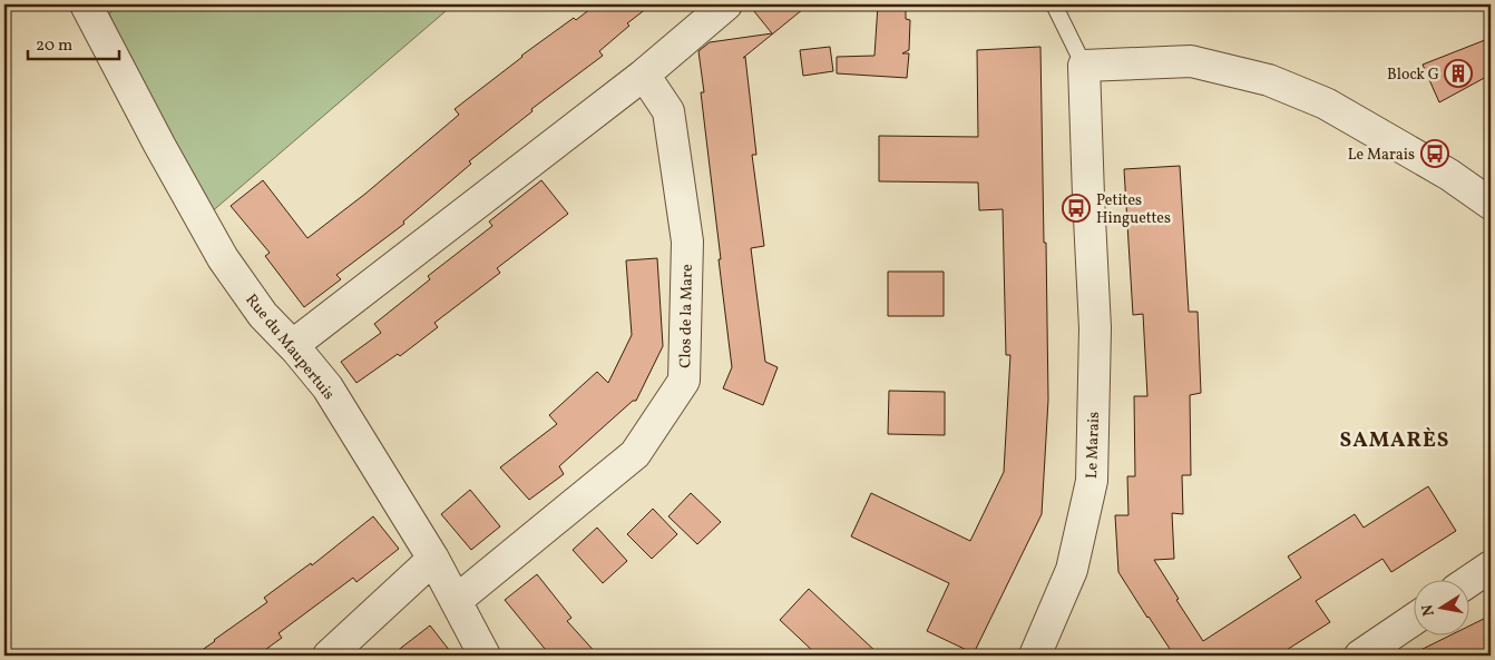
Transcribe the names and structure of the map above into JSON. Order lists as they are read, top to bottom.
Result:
{
  "streets": {
    "street": ["Clos de la Mare", "Rue du Maupertuis", "Le Marais"]
  },
  "crossings": [
    ["Clos de la Mare", "Rue du Maupertuis"]
  ],
  "districts": ["SAMARÈS"],
  "places": {
    "building": ["Block G"],
    "bus stop": ["Le Marais", "Petites Hinguettes"]
  },
  "scale_bar": "20 m",
  "north": "left"
}
